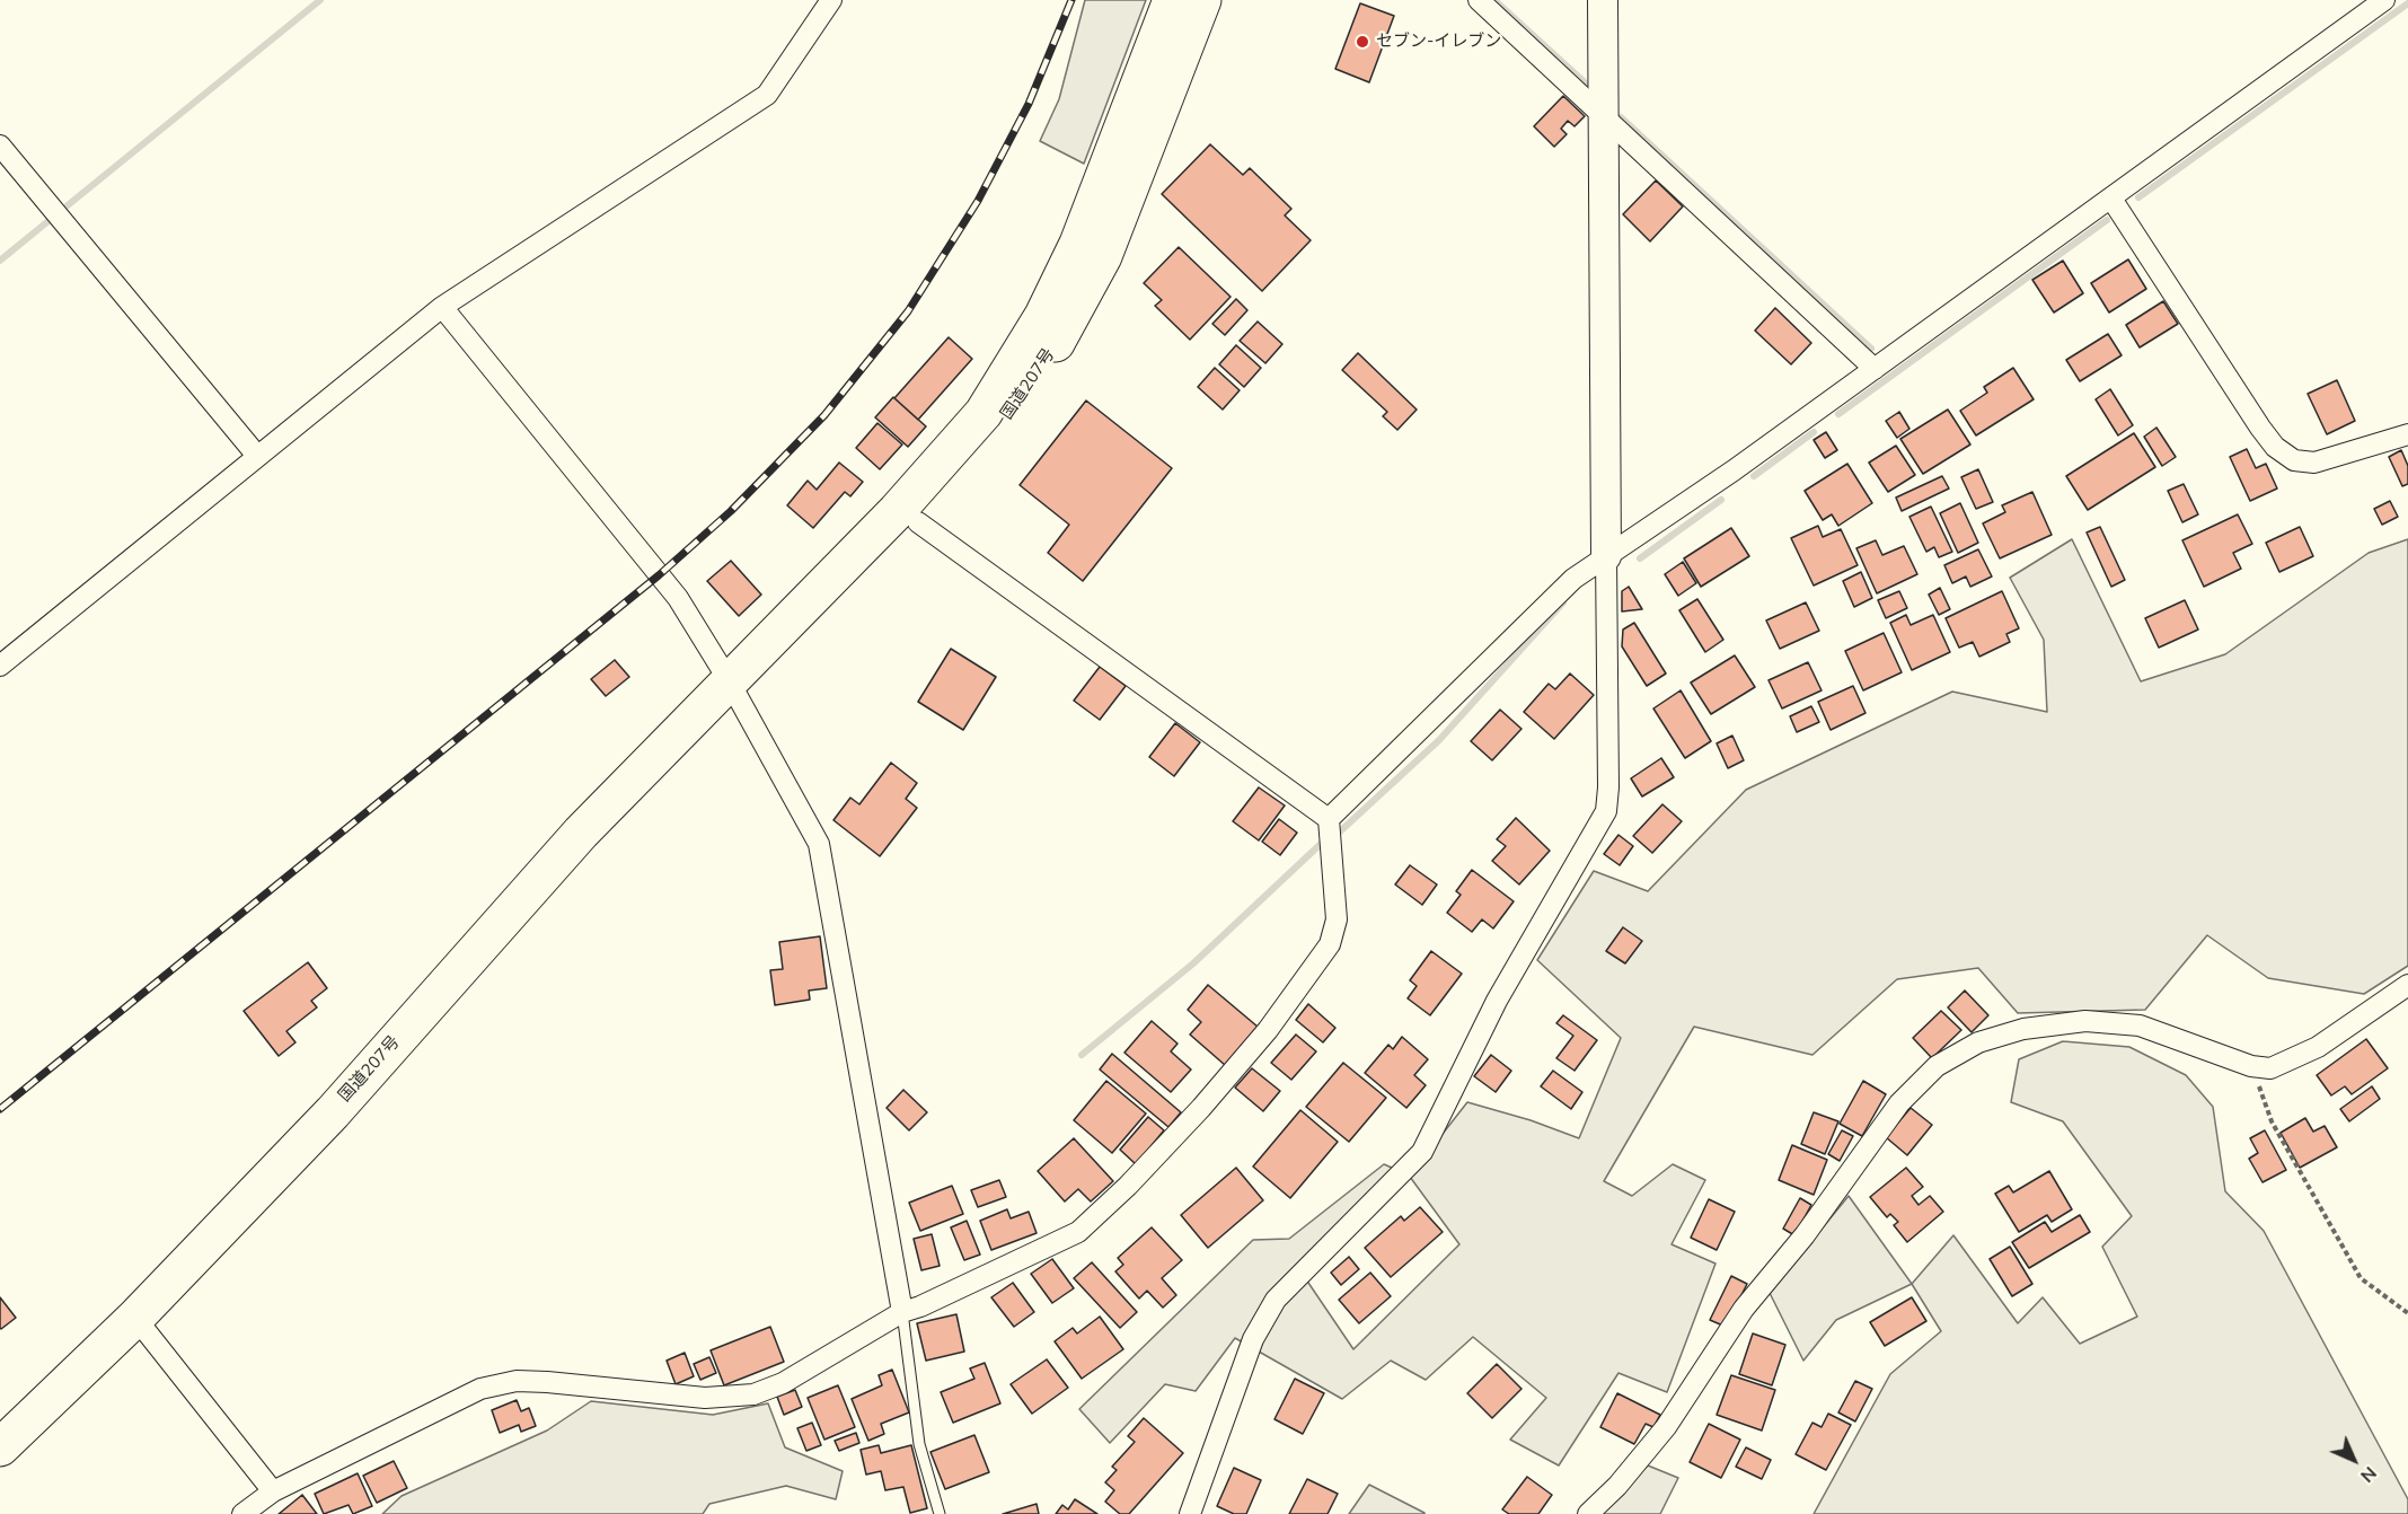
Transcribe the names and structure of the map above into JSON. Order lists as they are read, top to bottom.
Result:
{
  "streets": {
    "highway": ["国道207号"]
  },
  "places": ["セブン-イレブン"],
  "north": "bottom right"
}
